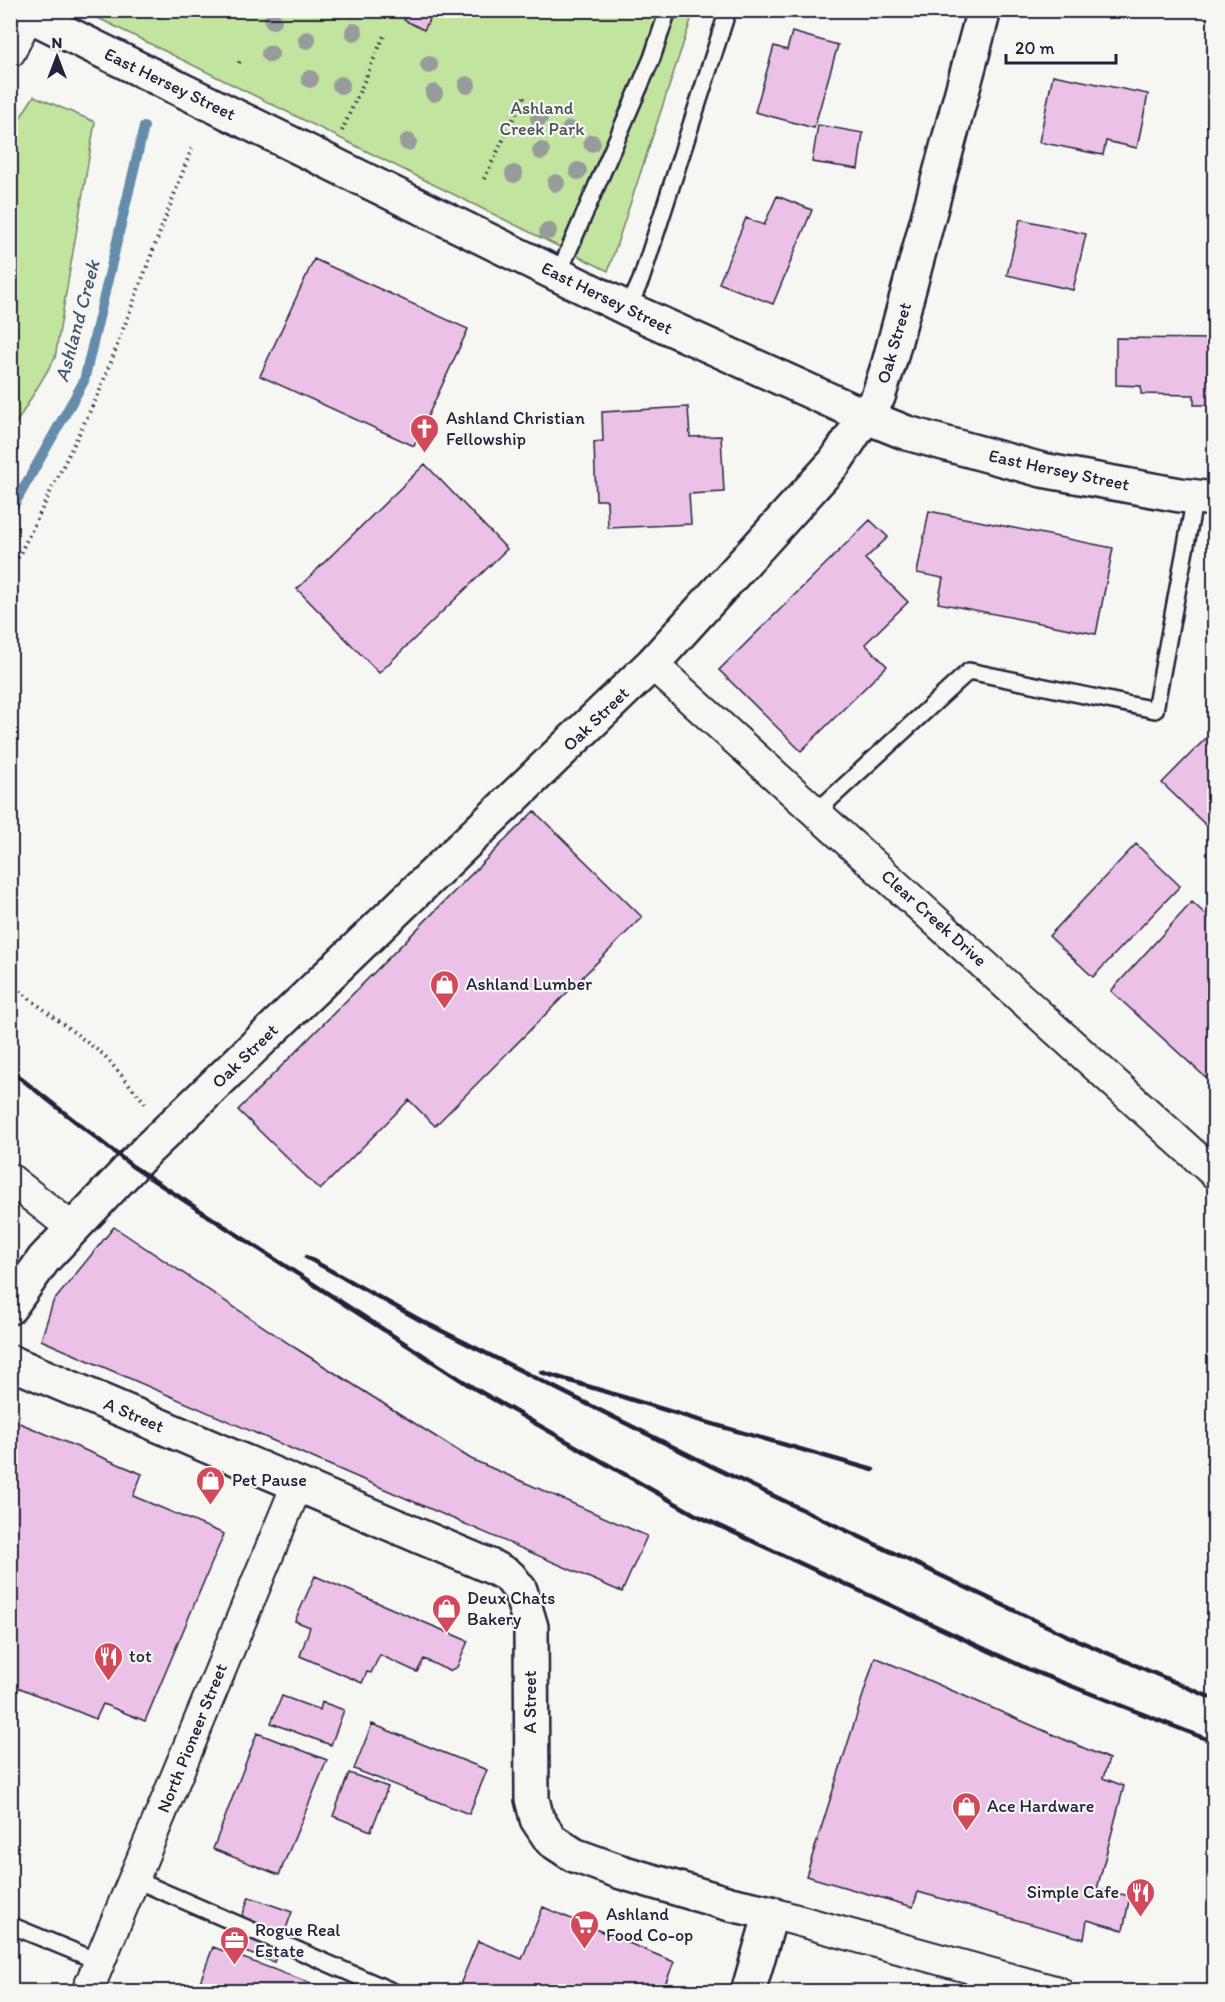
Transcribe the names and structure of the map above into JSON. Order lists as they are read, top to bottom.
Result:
{
  "streets": {
    "street": [
      "East Hersey Street",
      "Oak Street",
      "Clear Creek Drive",
      "A Street",
      "North Pioneer Street"
    ]
  },
  "crossings": [
    ["East Hersey Street", "Oak Street"],
    ["Oak Street", "Clear Creek Drive"],
    ["A Street", "North Pioneer Street"]
  ],
  "water": ["Ashland Creek"],
  "parks": ["Ashland Creek Park"],
  "places": {
    "church": ["Ashland Christian Fellowship"],
    "shop": [
      "Ashland Lumber",
      "Pet Pause",
      "Deux Chats Bakery",
      "Ace Hardware"
    ],
    "restaurant": ["tot", "Simple Cafe"],
    "supermarket": ["Ashland Food Co-op"],
    "office": ["Rogue Real Estate"]
  },
  "scale_bar": "20 m",
  "north": "top"
}
